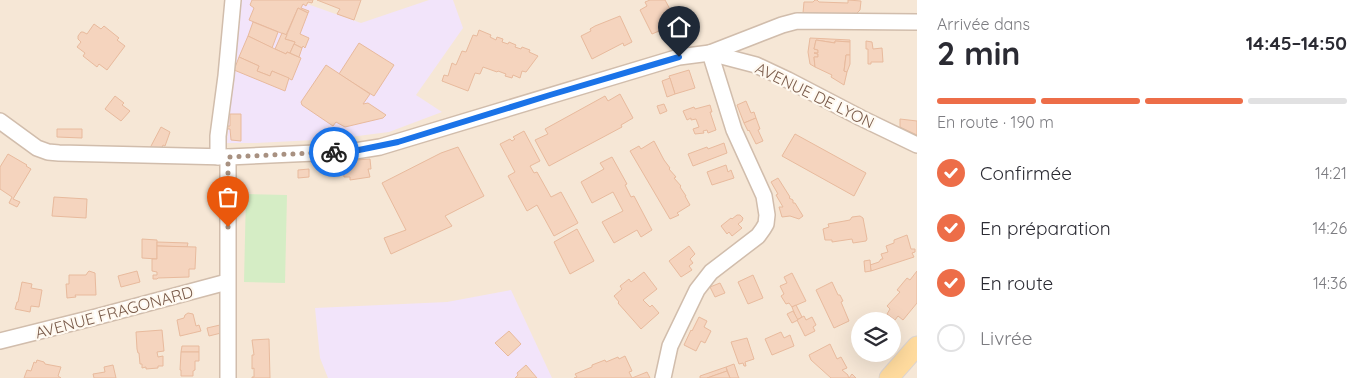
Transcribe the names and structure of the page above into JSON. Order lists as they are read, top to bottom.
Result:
{
  "streets": {
    "street": ["AVENUE DE LYON", "AVENUE FRAGONARD"]
  },
  "page": {
    "heading": ["2 min", "Arrivée dans", "14:45–14:50"],
    "bar": "En route · 190 m",
    "list": [
      ["Confirmée", "14:21"],
      ["En préparation", "14:26"],
      ["En route", "14:36"],
      "Livrée"
    ]
  }
}
